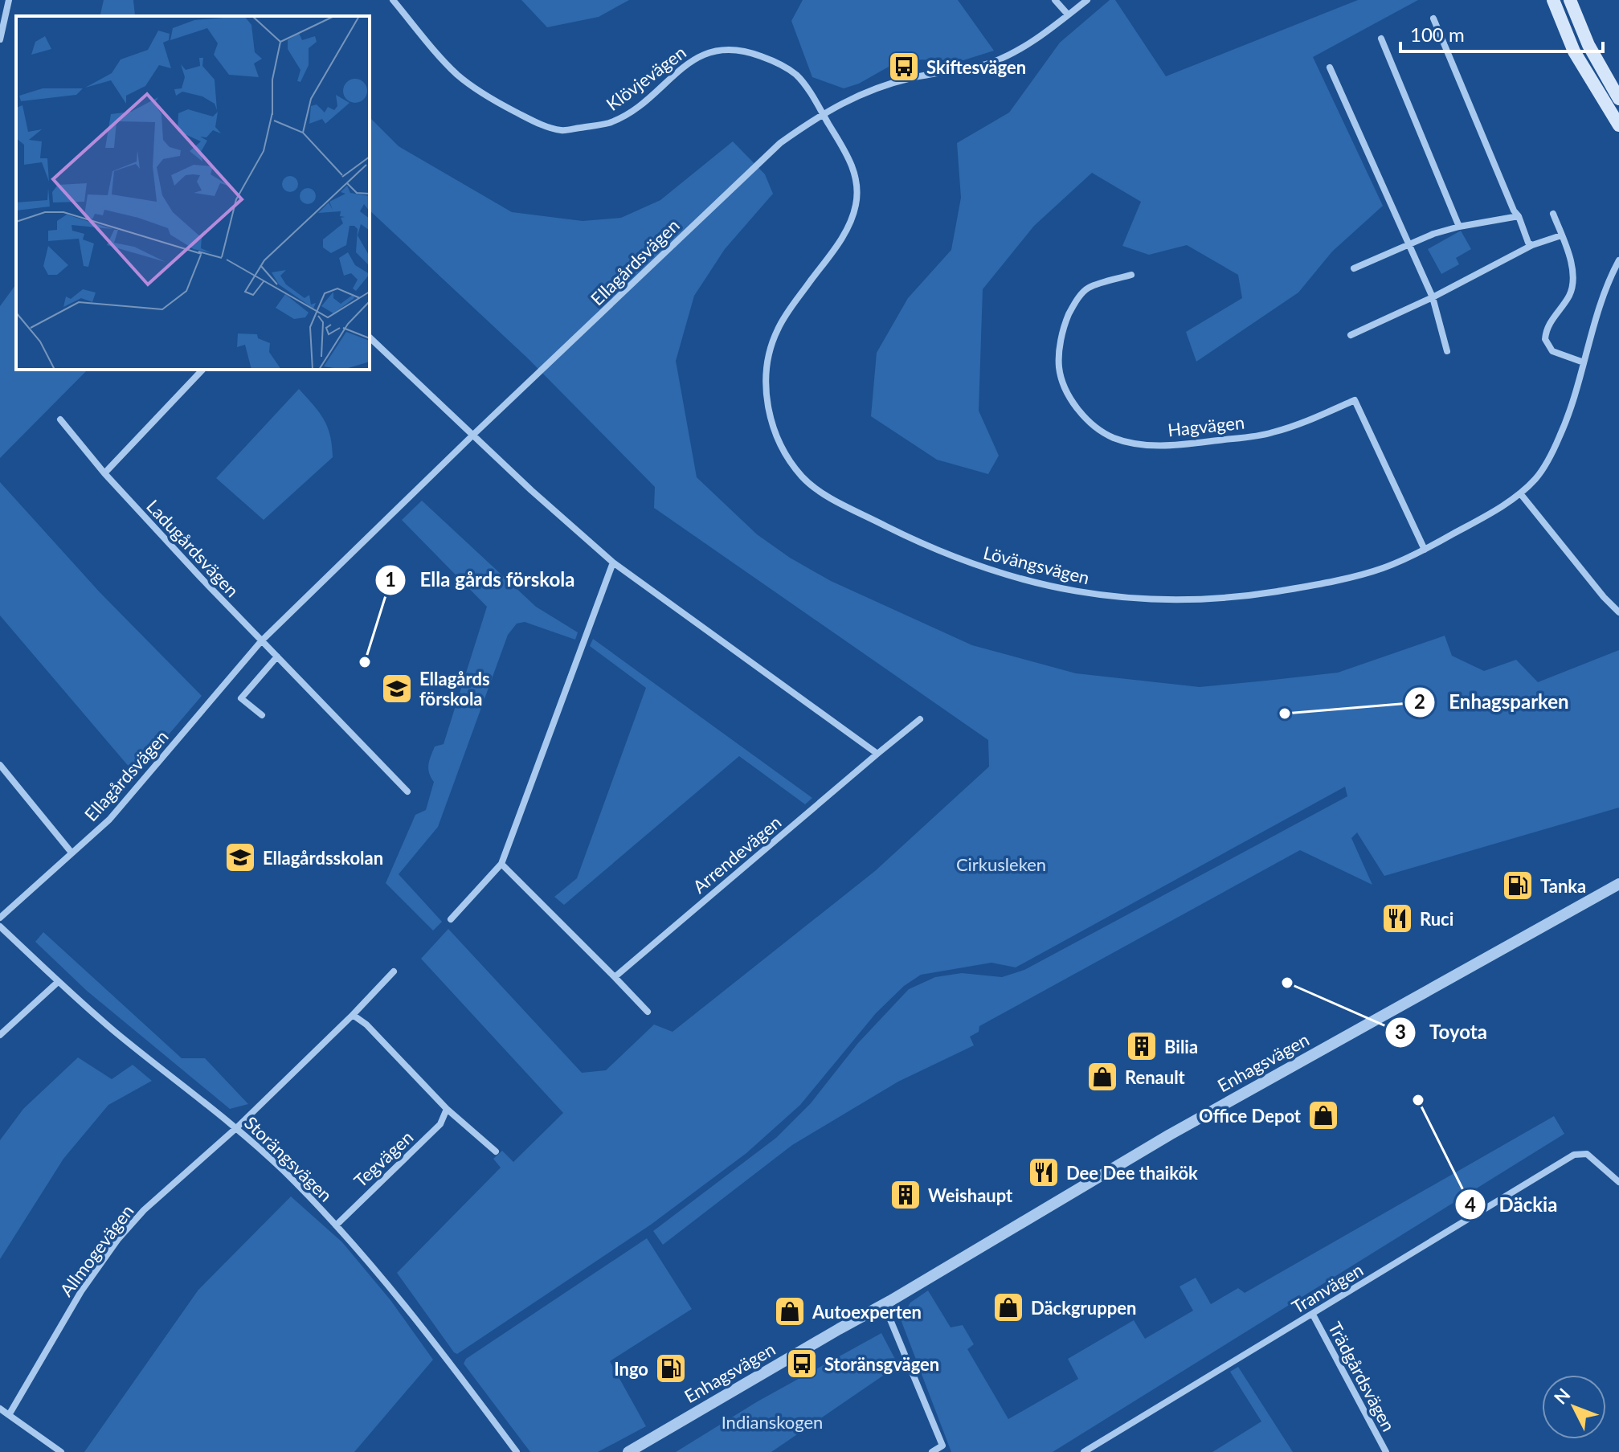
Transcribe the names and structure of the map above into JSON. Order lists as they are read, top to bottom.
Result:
{
  "streets": {
    "street": [
      "Klövjevägen",
      "Ellagårdsvägen",
      "Hagvägen",
      "Ladugårdsvägen",
      "Lövängsvägen",
      "Arrendevägen",
      "Enhagsvägen",
      "Storängsvägen",
      "Tegvägen",
      "Allmogevägen",
      "Tranvägen",
      "Trädgårdsvägen"
    ]
  },
  "crossings": [
    ["Klövjevägen", "Ellagårdsvägen"],
    ["Klövjevägen", "Lövängsvägen"],
    ["Ellagårdsvägen", "Ladugårdsvägen"],
    ["Ellagårdsvägen", "Lövängsvägen"],
    ["Hagvägen", "Lövängsvägen"],
    ["Storängsvägen", "Tegvägen"],
    ["Storängsvägen", "Allmogevägen"],
    ["Tranvägen", "Trädgårdsvägen"]
  ],
  "parks": ["Cirkusleken", "Indianskogen"],
  "places": {
    "bus stop": ["Skiftesvägen", "Storänsgvägen"],
    "other": [
      "Ella gårds förskola",
      "Enhagsparken",
      "Toyota",
      "Däckia"
    ],
    "school or university": ["Ellagårds förskola", "Ellagårdsskolan"],
    "fuel station": ["Tanka", "Ingo"],
    "restaurant": ["Ruci", "Dee Dee thaikök"],
    "building": ["Bilia", "Weishaupt"],
    "shop": [
      "Renault",
      "Office Depot",
      "Däckgruppen",
      "Autoexperten"
    ]
  },
  "scale_bar": "100 m",
  "north": "top left"
}
